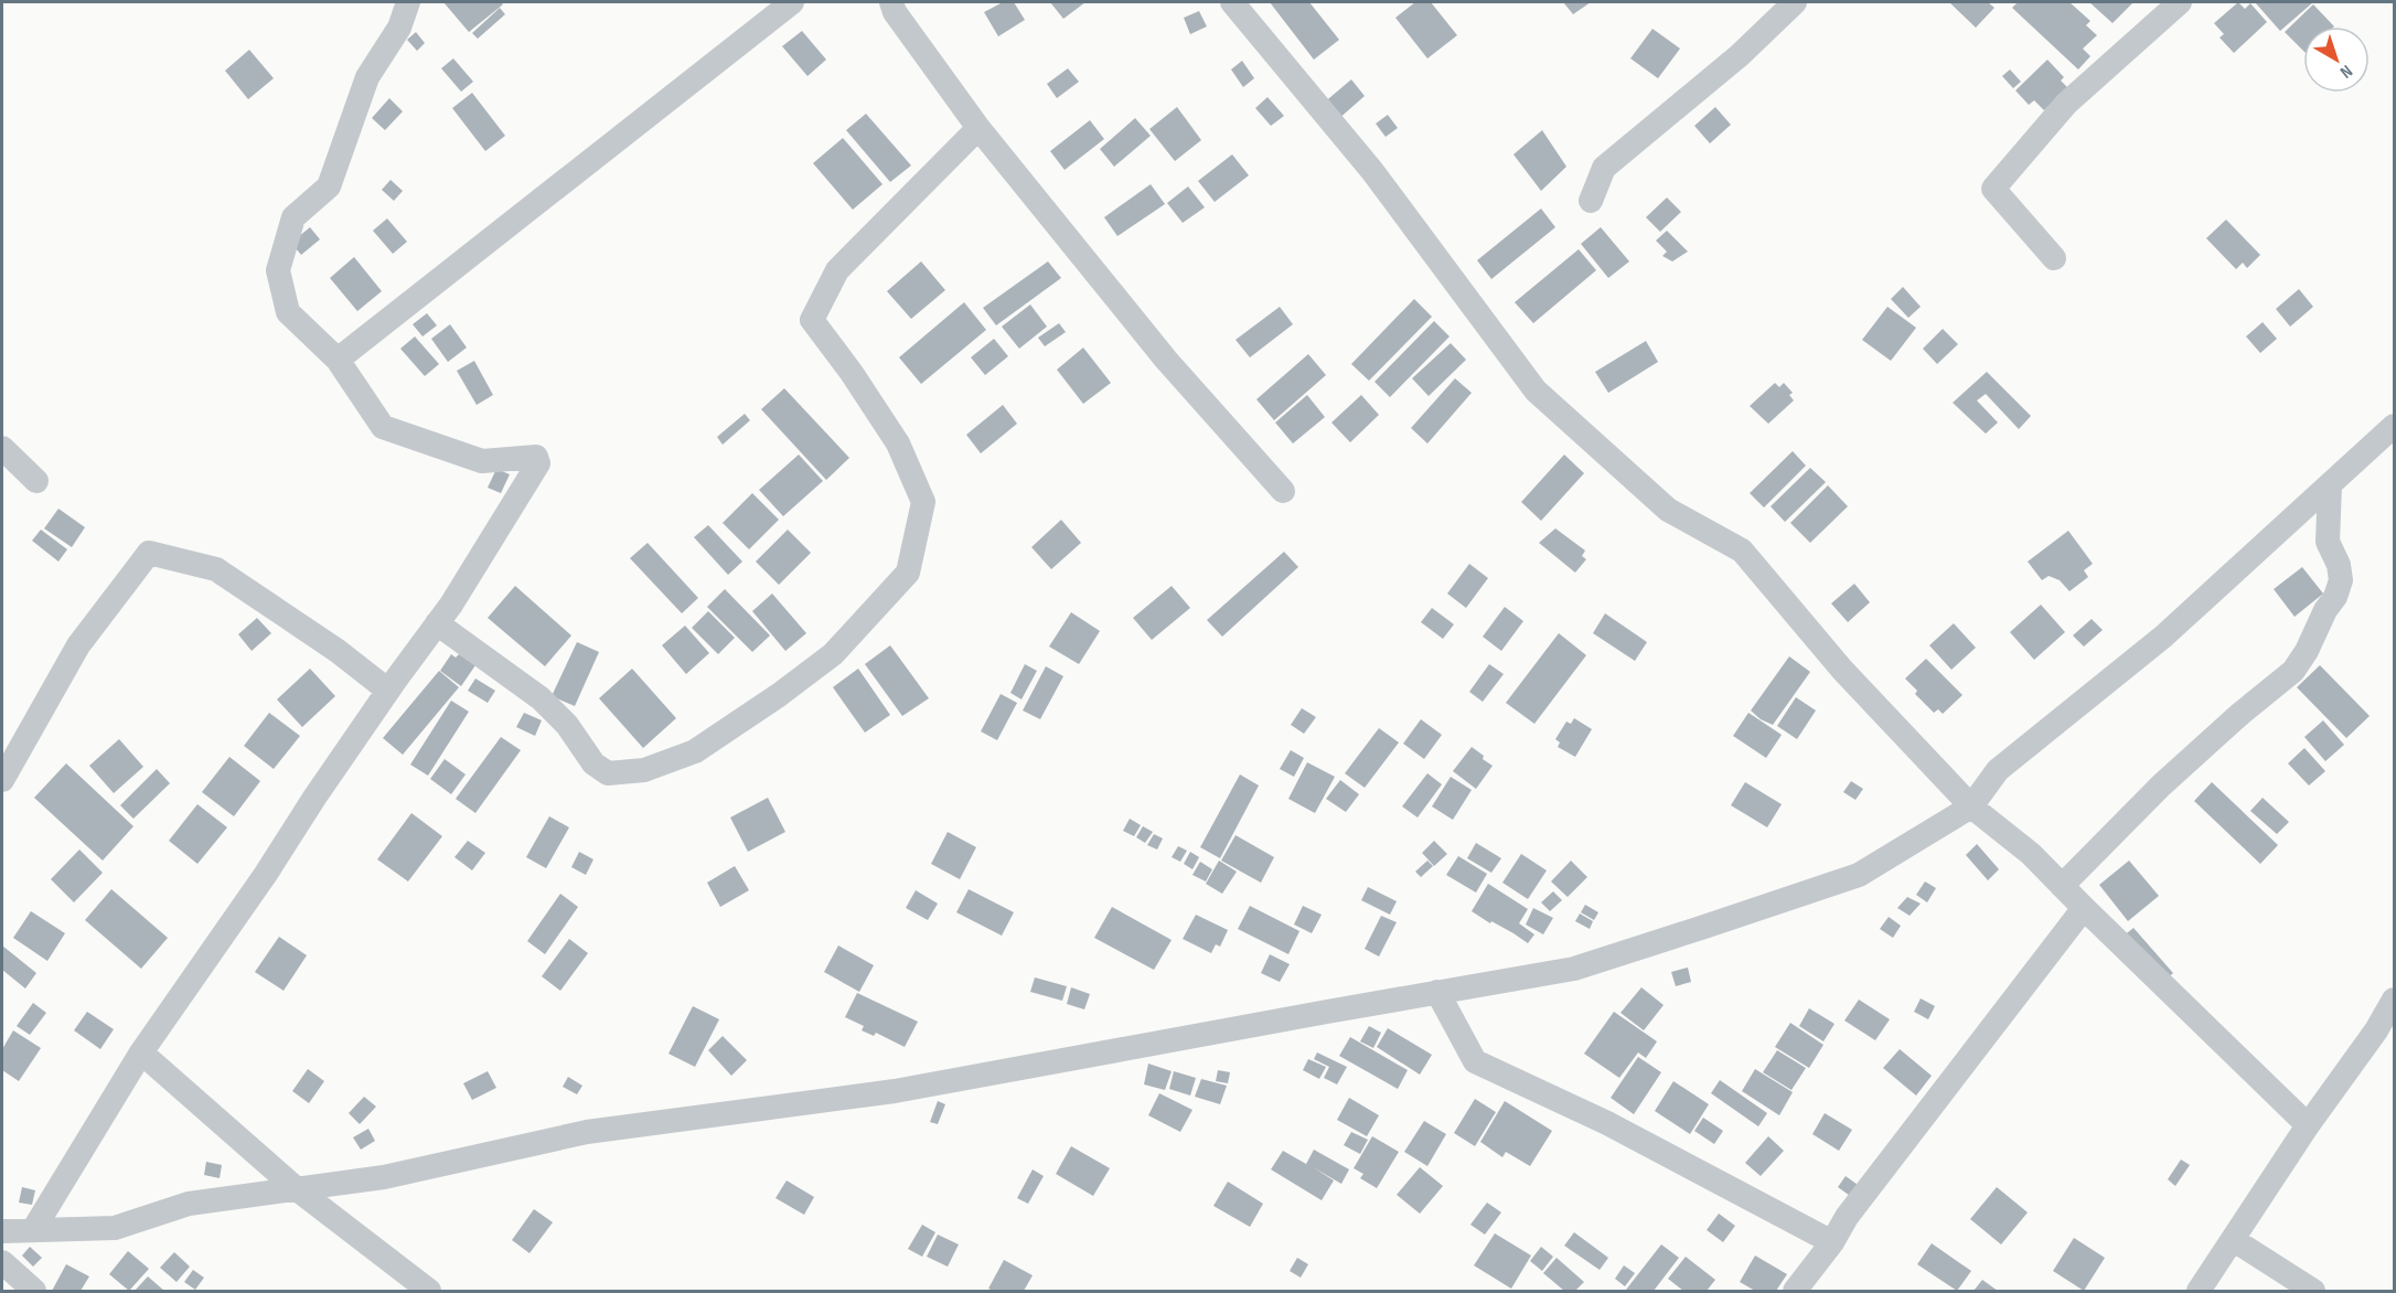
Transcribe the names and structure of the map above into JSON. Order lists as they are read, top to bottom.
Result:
{
  "north": "bottom right"
}
